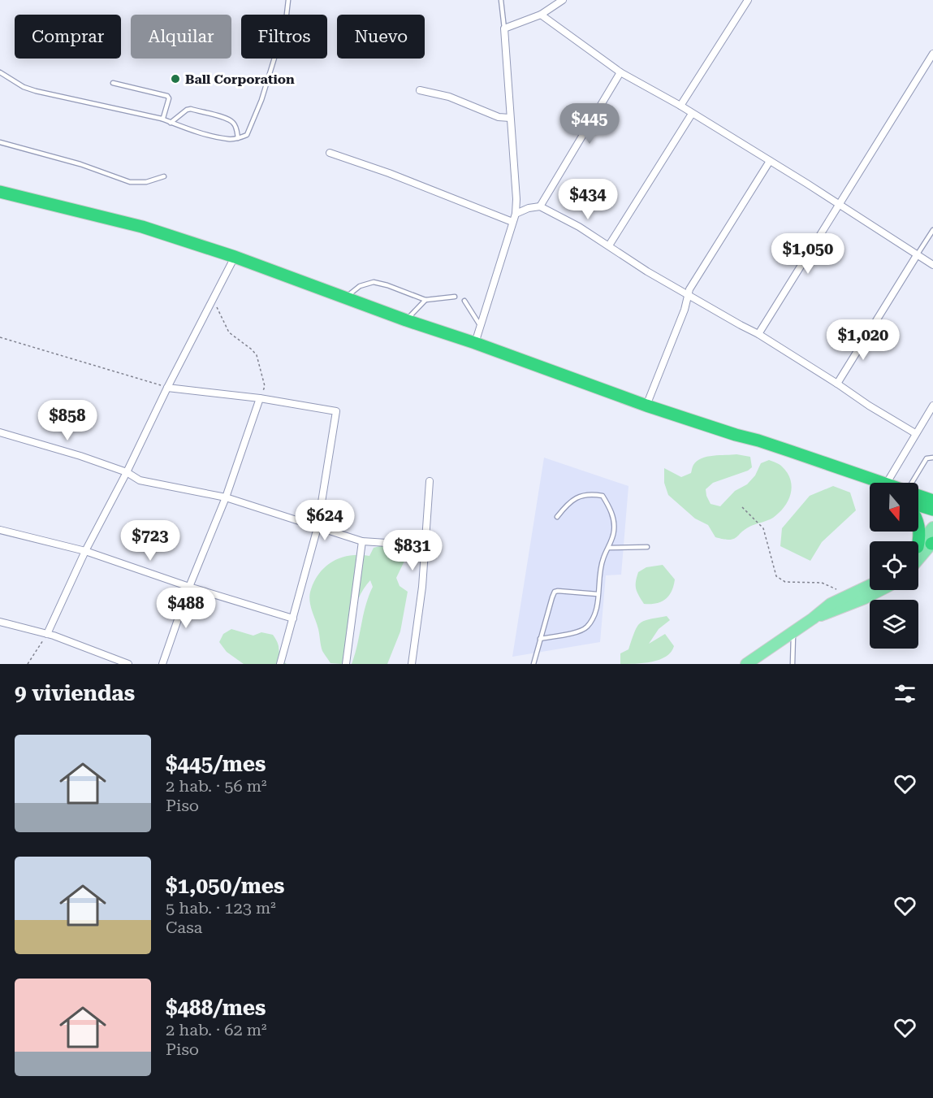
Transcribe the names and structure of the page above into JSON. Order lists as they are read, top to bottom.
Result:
{
  "places": ["Ball Corporation"],
  "north": "bottom",
  "page": {
    "chip": [
      "Comprar",
      "Alquilar",
      "Filtros",
      "Nuevo"
    ],
    "price": [
      "$445",
      "$434",
      "$1,050",
      "$1,020",
      "$858",
      "$624",
      "$723",
      "$831",
      "$488"
    ],
    "heading": "9 viviendas",
    "list": [
      {
        "name": "$445/mes",
        "note": "2 hab. · 56 m² · Piso"
      },
      {
        "name": "$1,050/mes",
        "note": "5 hab. · 123 m² · Casa"
      },
      {
        "name": "$488/mes",
        "note": "2 hab. · 62 m² · Piso"
      }
    ]
  }
}
